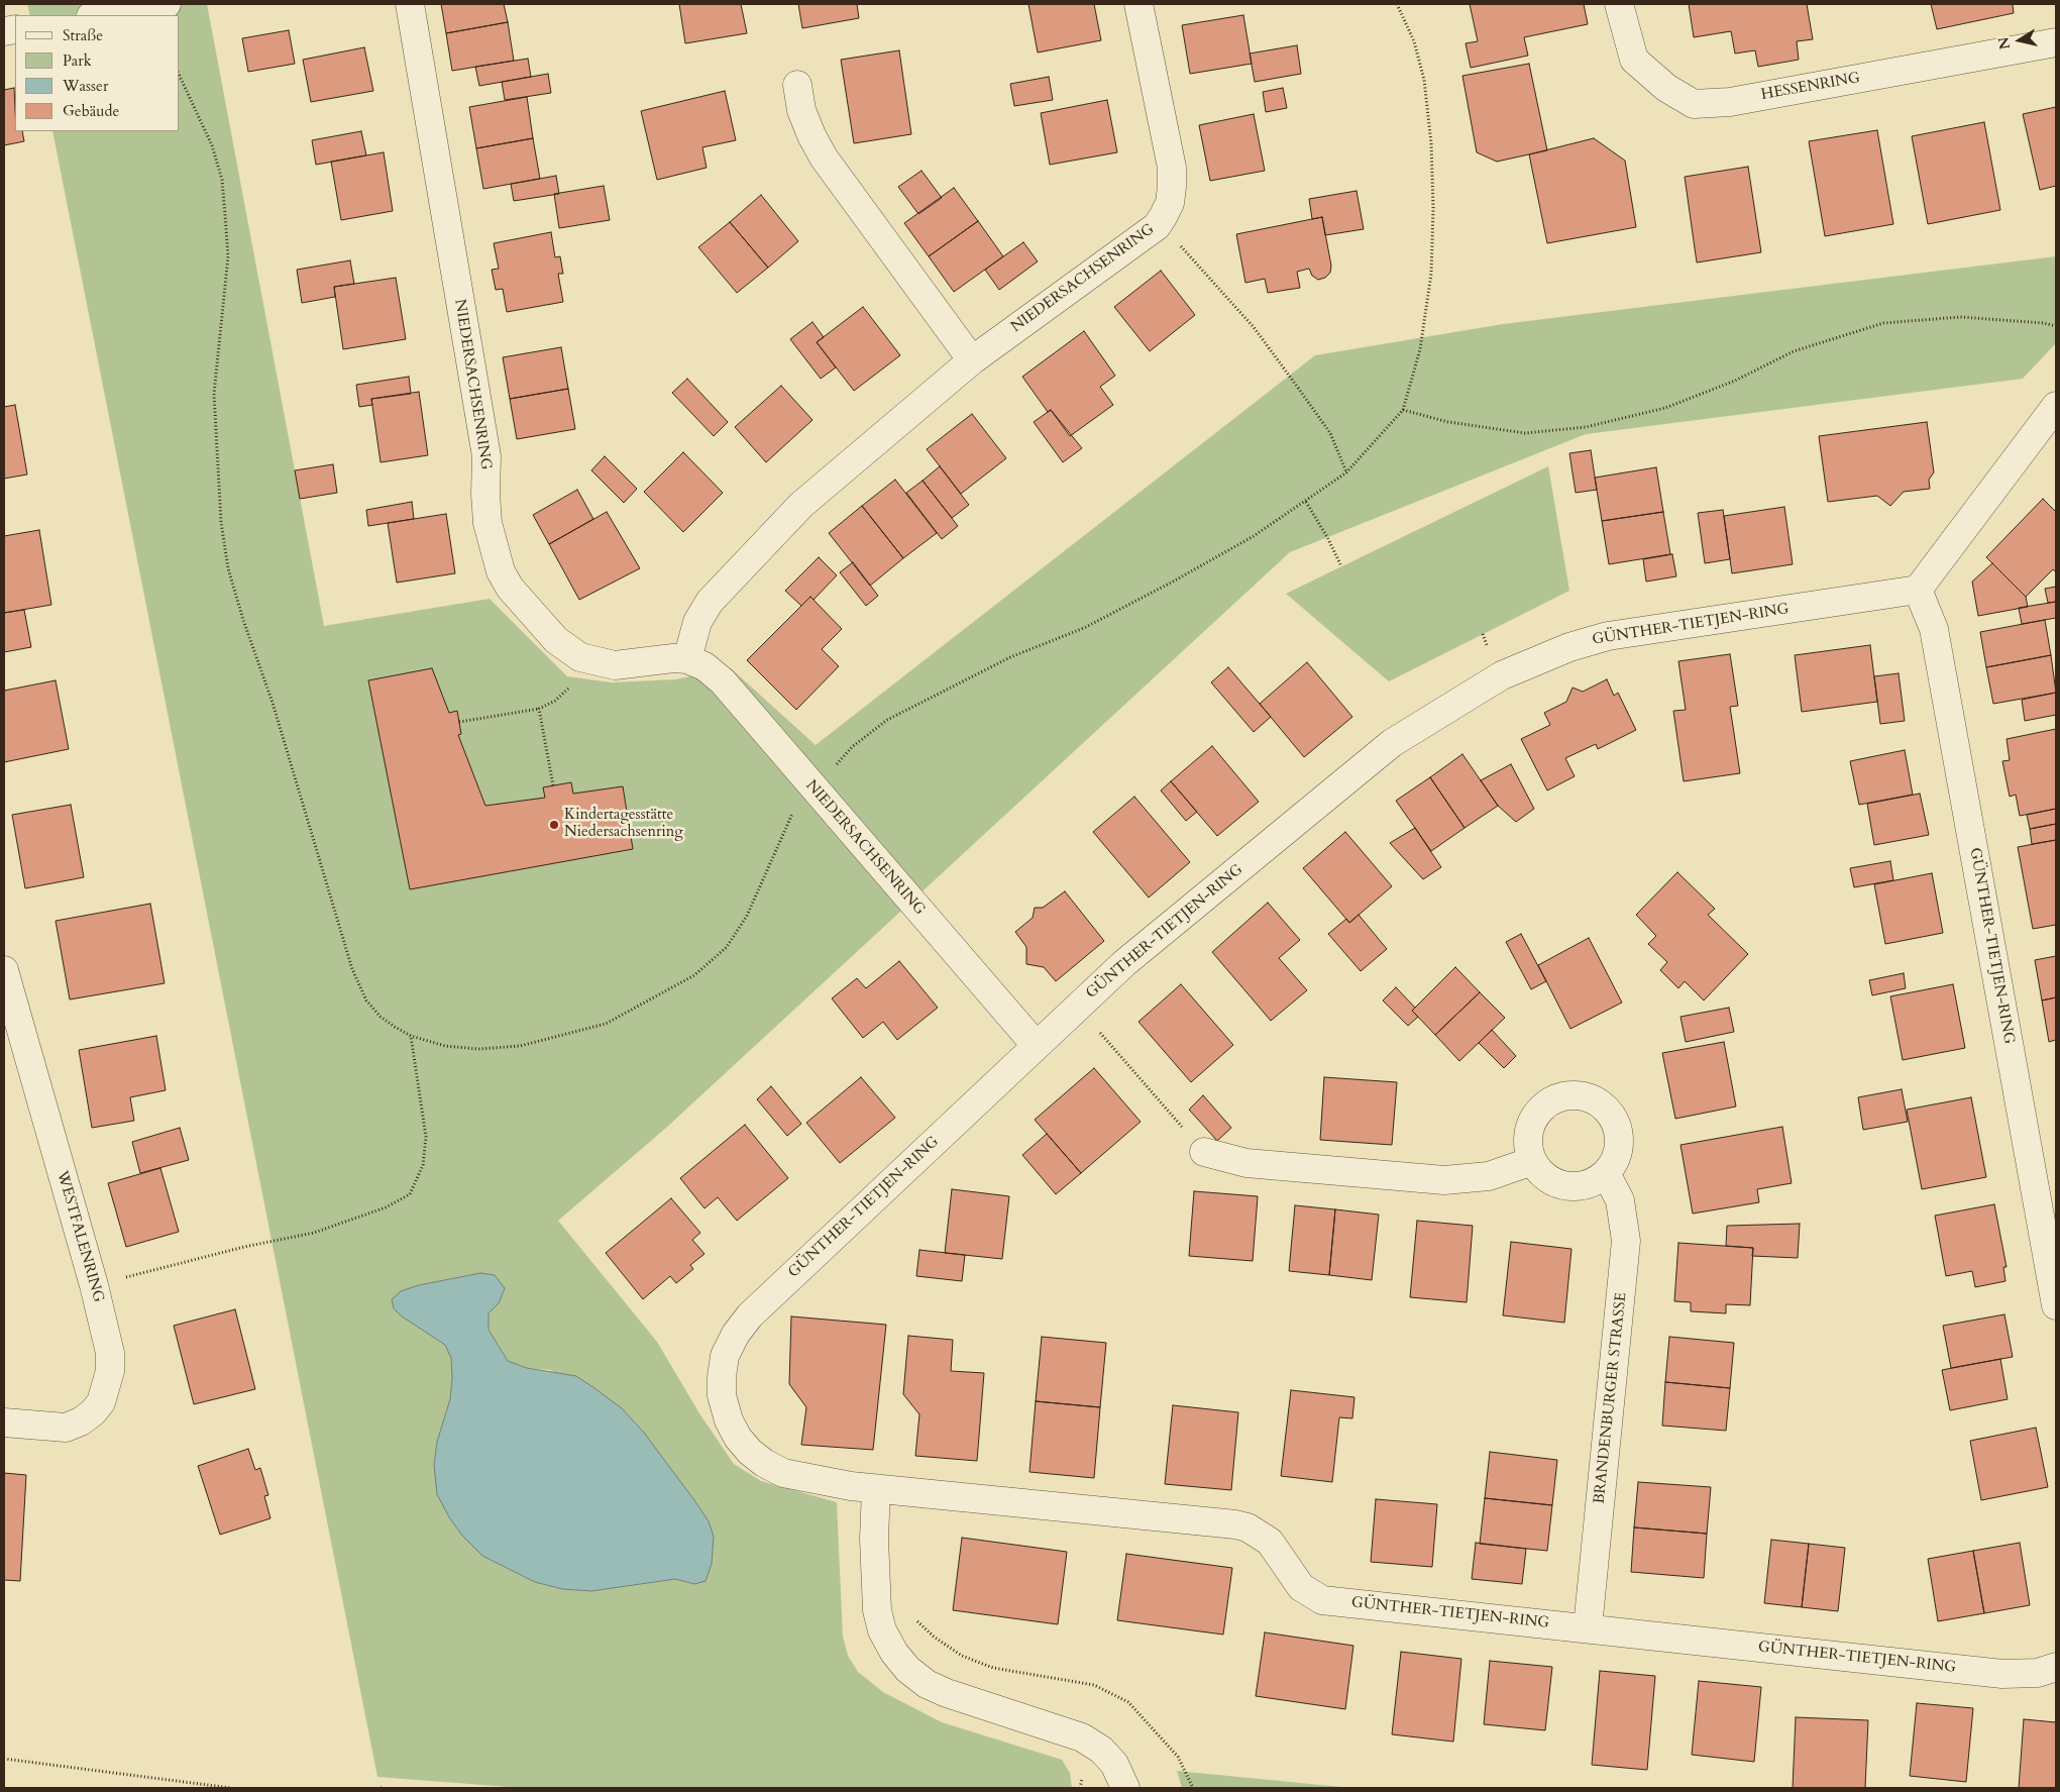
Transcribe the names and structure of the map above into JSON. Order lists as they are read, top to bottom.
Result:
{
  "streets": {
    "street": [
      "HESSENRING",
      "NIEDERSACHSENRING",
      "GÜNTHER-TIETJEN-RING",
      "WESTFALENRING",
      "BRANDENBURGER STRASSE"
    ]
  },
  "crossings": [
    ["NIEDERSACHSENRING", "GÜNTHER-TIETJEN-RING"],
    ["GÜNTHER-TIETJEN-RING", "BRANDENBURGER STRASSE"]
  ],
  "places": ["Kindertagesstätte Niedersachsenring"],
  "legend": [
    "Straße",
    "Park",
    "Wasser",
    "Gebäude"
  ],
  "north": "left"
}
